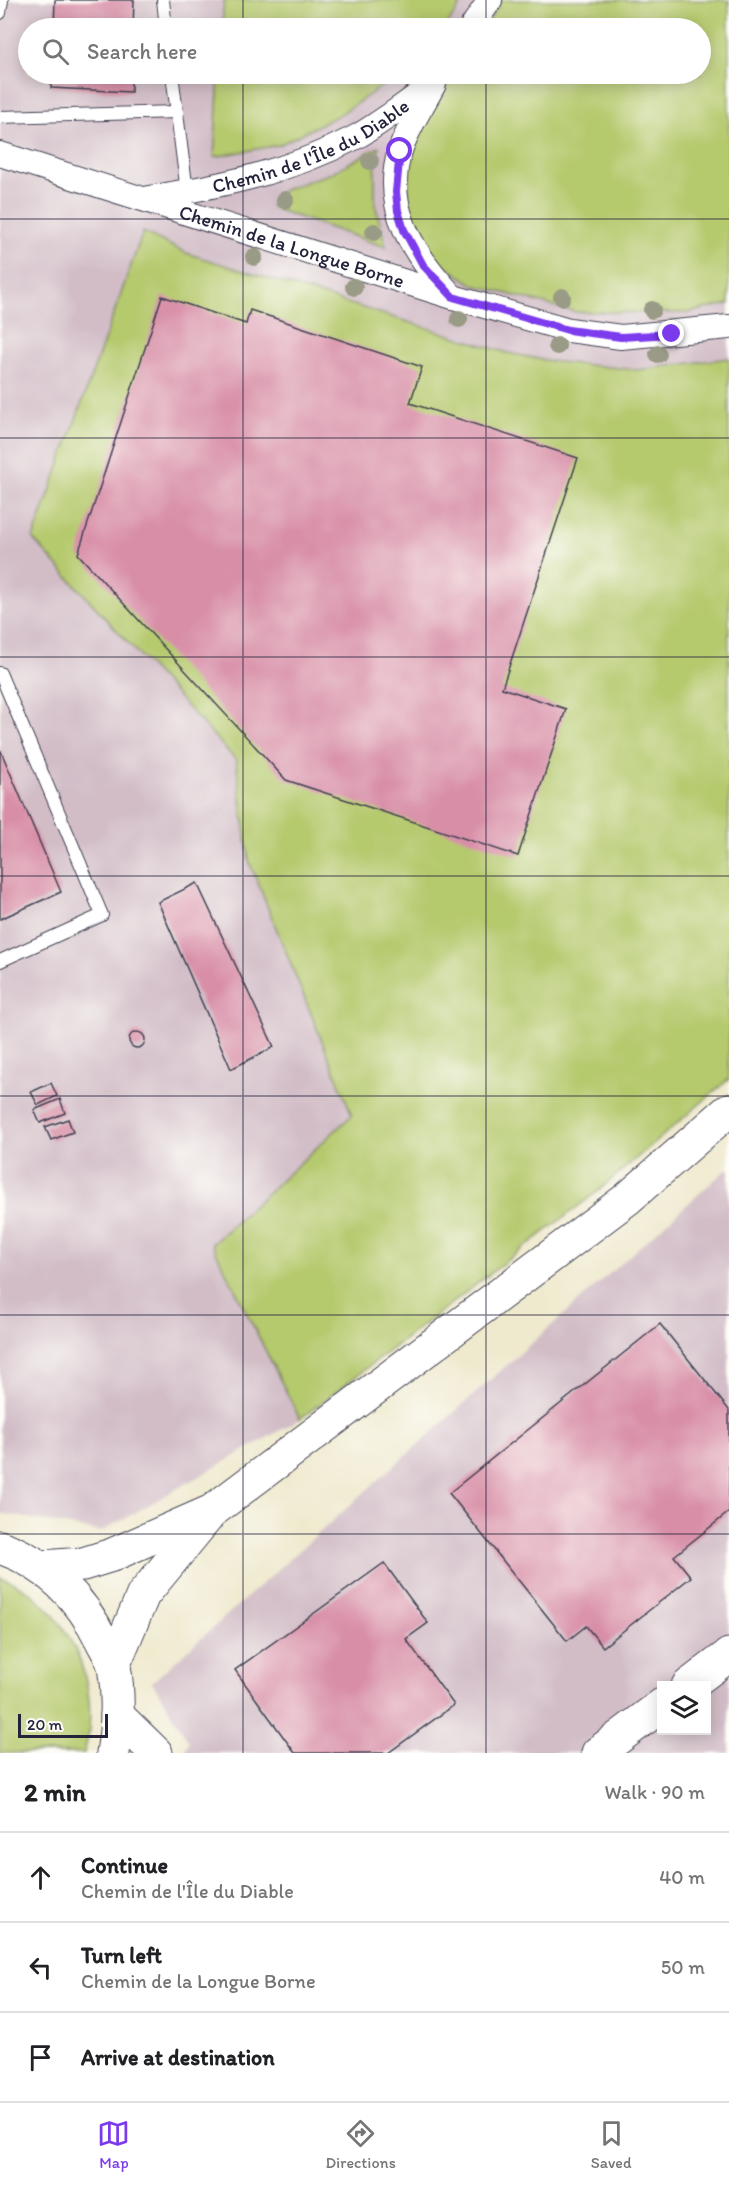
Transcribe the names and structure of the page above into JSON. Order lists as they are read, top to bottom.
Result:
{
  "streets": {
    "street": ["Chemin de l'Île du Diable", "Chemin de la Longue Borne"]
  },
  "crossings": [
    ["Chemin de l'Île du Diable", "Chemin de la Longue Borne"]
  ],
  "scale_bar": "20 m",
  "page": {
    "search": "Search here",
    "scale": "20 m",
    "heading": ["2 min", "Walk · 90 m"],
    "list": [
      ["Continue", "Chemin de l'Île du Diable", "40 m"],
      ["Turn left", "Chemin de la Longue Borne", "50 m"],
      "Arrive at destination"
    ],
    "nav": ["Map", "Directions", "Saved"]
  }
}
